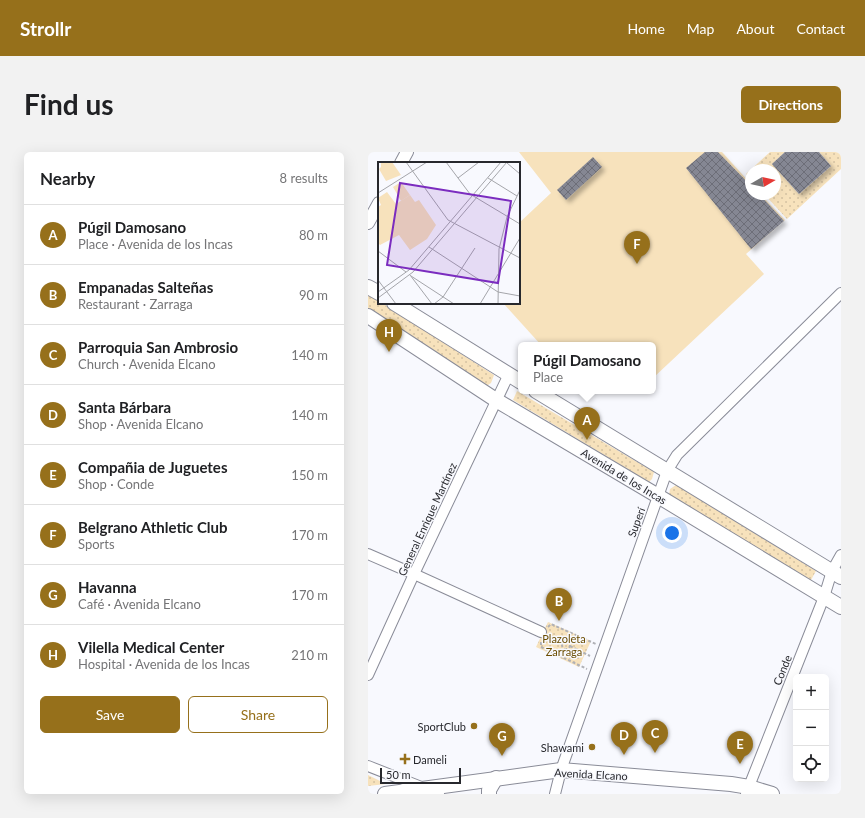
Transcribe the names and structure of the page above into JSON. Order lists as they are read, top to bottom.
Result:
{
  "streets": {
    "main road": ["Avenida de los Incas", "Avenida Elcano"],
    "street": ["General Enrique Martínez", "Superí", "Conde"]
  },
  "crossings": [
    ["Avenida de los Incas", "General Enrique Martínez"],
    ["Avenida de los Incas", "Superí"],
    ["Avenida de los Incas", "Conde"],
    ["Superí", "Avenida Elcano"],
    ["Conde", "Avenida Elcano"]
  ],
  "parks": ["Plazoleta Zarraga"],
  "places": {
    "other": ["SportClub", "Shawami"],
    "health": ["Dameli"]
  },
  "scale_bar": "50 m",
  "north": "right",
  "page": {
    "header": "Strollr",
    "nav": [
      "Home",
      "Map",
      "About",
      "Contact"
    ],
    "buttons": [
      "Directions",
      ["Save", "Share"]
    ],
    "title": "Find us",
    "heading": ["Nearby", "8 results"],
    "list": [
      {
        "mark": "A",
        "name": "Púgil Damosano",
        "note": "Place · Avenida de los Incas",
        "value": "80 m"
      },
      {
        "mark": "B",
        "name": "Empanadas Salteñas",
        "note": "Restaurant · Zarraga",
        "value": "90 m"
      },
      {
        "mark": "C",
        "name": "Parroquia San Ambrosio",
        "note": "Church · Avenida Elcano",
        "value": "140 m"
      },
      {
        "mark": "D",
        "name": "Santa Bárbara",
        "note": "Shop · Avenida Elcano",
        "value": "140 m"
      },
      {
        "mark": "E",
        "name": "Compañia de Juguetes",
        "note": "Shop · Conde",
        "value": "150 m"
      },
      {
        "mark": "F",
        "name": "Belgrano Athletic Club",
        "note": "Sports",
        "value": "170 m"
      },
      {
        "mark": "G",
        "name": "Havanna",
        "note": "Café · Avenida Elcano",
        "value": "170 m"
      },
      {
        "mark": "H",
        "name": "Vilella Medical Center",
        "note": "Hospital · Avenida de los Incas",
        "value": "210 m"
      }
    ],
    "pins": [
      "F",
      "H",
      "A",
      "B",
      "C",
      "D",
      "G",
      "E"
    ],
    "popup": ["Púgil Damosano", "Place"],
    "map_buttons": ["+", "−"],
    "scale": "50 m"
  }
}
